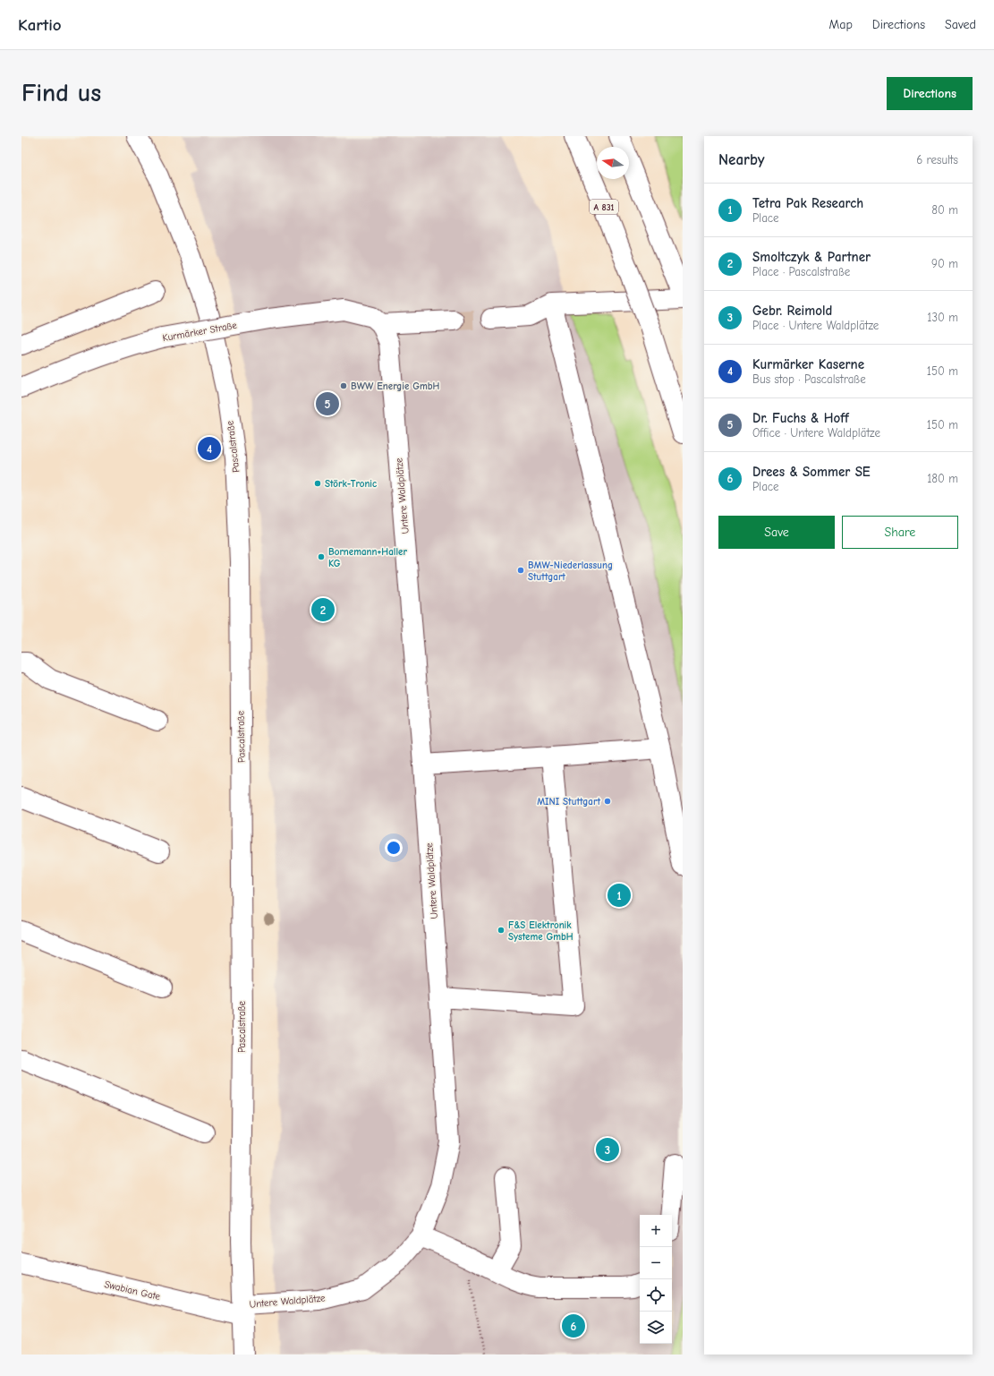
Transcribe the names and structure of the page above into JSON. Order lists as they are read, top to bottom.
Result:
{
  "streets": {
    "main road": [
      "A 831",
      "Kurmärker Straße",
      "Pascalstraße",
      "Untere Waldplätze",
      "Swabian Gate"
    ]
  },
  "crossings": [
    ["Kurmärker Straße", "Untere Waldplätze"],
    ["Pascalstraße", "Untere Waldplätze"],
    ["Pascalstraße", "Swabian Gate"],
    ["Untere Waldplätze", "Swabian Gate"]
  ],
  "places": [
    "BWW Energie GmbH",
    "Störk-Tronic",
    "Bornemann+Haller KG",
    "BMW-Niederlassung Stuttgart",
    "MINI Stuttgart",
    "F&S Elektronik Systeme GmbH"
  ],
  "north": "left",
  "page": {
    "header": "Kartio",
    "nav": ["Map", "Directions", "Saved"],
    "buttons": [
      "Directions",
      ["Save", "Share"]
    ],
    "title": "Find us",
    "heading": ["Nearby", "6 results"],
    "list": [
      {
        "mark": "1",
        "name": "Tetra Pak Research",
        "note": "Place",
        "value": "80 m"
      },
      {
        "mark": "2",
        "name": "Smoltczyk & Partner",
        "note": "Place · Pascalstraße",
        "value": "90 m"
      },
      {
        "mark": "3",
        "name": "Gebr. Reimold",
        "note": "Place · Untere Waldplätze",
        "value": "130 m"
      },
      {
        "mark": "4",
        "name": "Kurmärker Kaserne",
        "note": "Bus stop · Pascalstraße",
        "value": "150 m"
      },
      {
        "mark": "5",
        "name": "Dr. Fuchs & Hoff",
        "note": "Office · Untere Waldplätze",
        "value": "150 m"
      },
      {
        "mark": "6",
        "name": "Drees & Sommer SE",
        "note": "Place",
        "value": "180 m"
      }
    ],
    "pins": [
      "5",
      "4",
      "2",
      "1",
      "3",
      "6"
    ],
    "map_buttons": ["+", "−"]
  }
}
